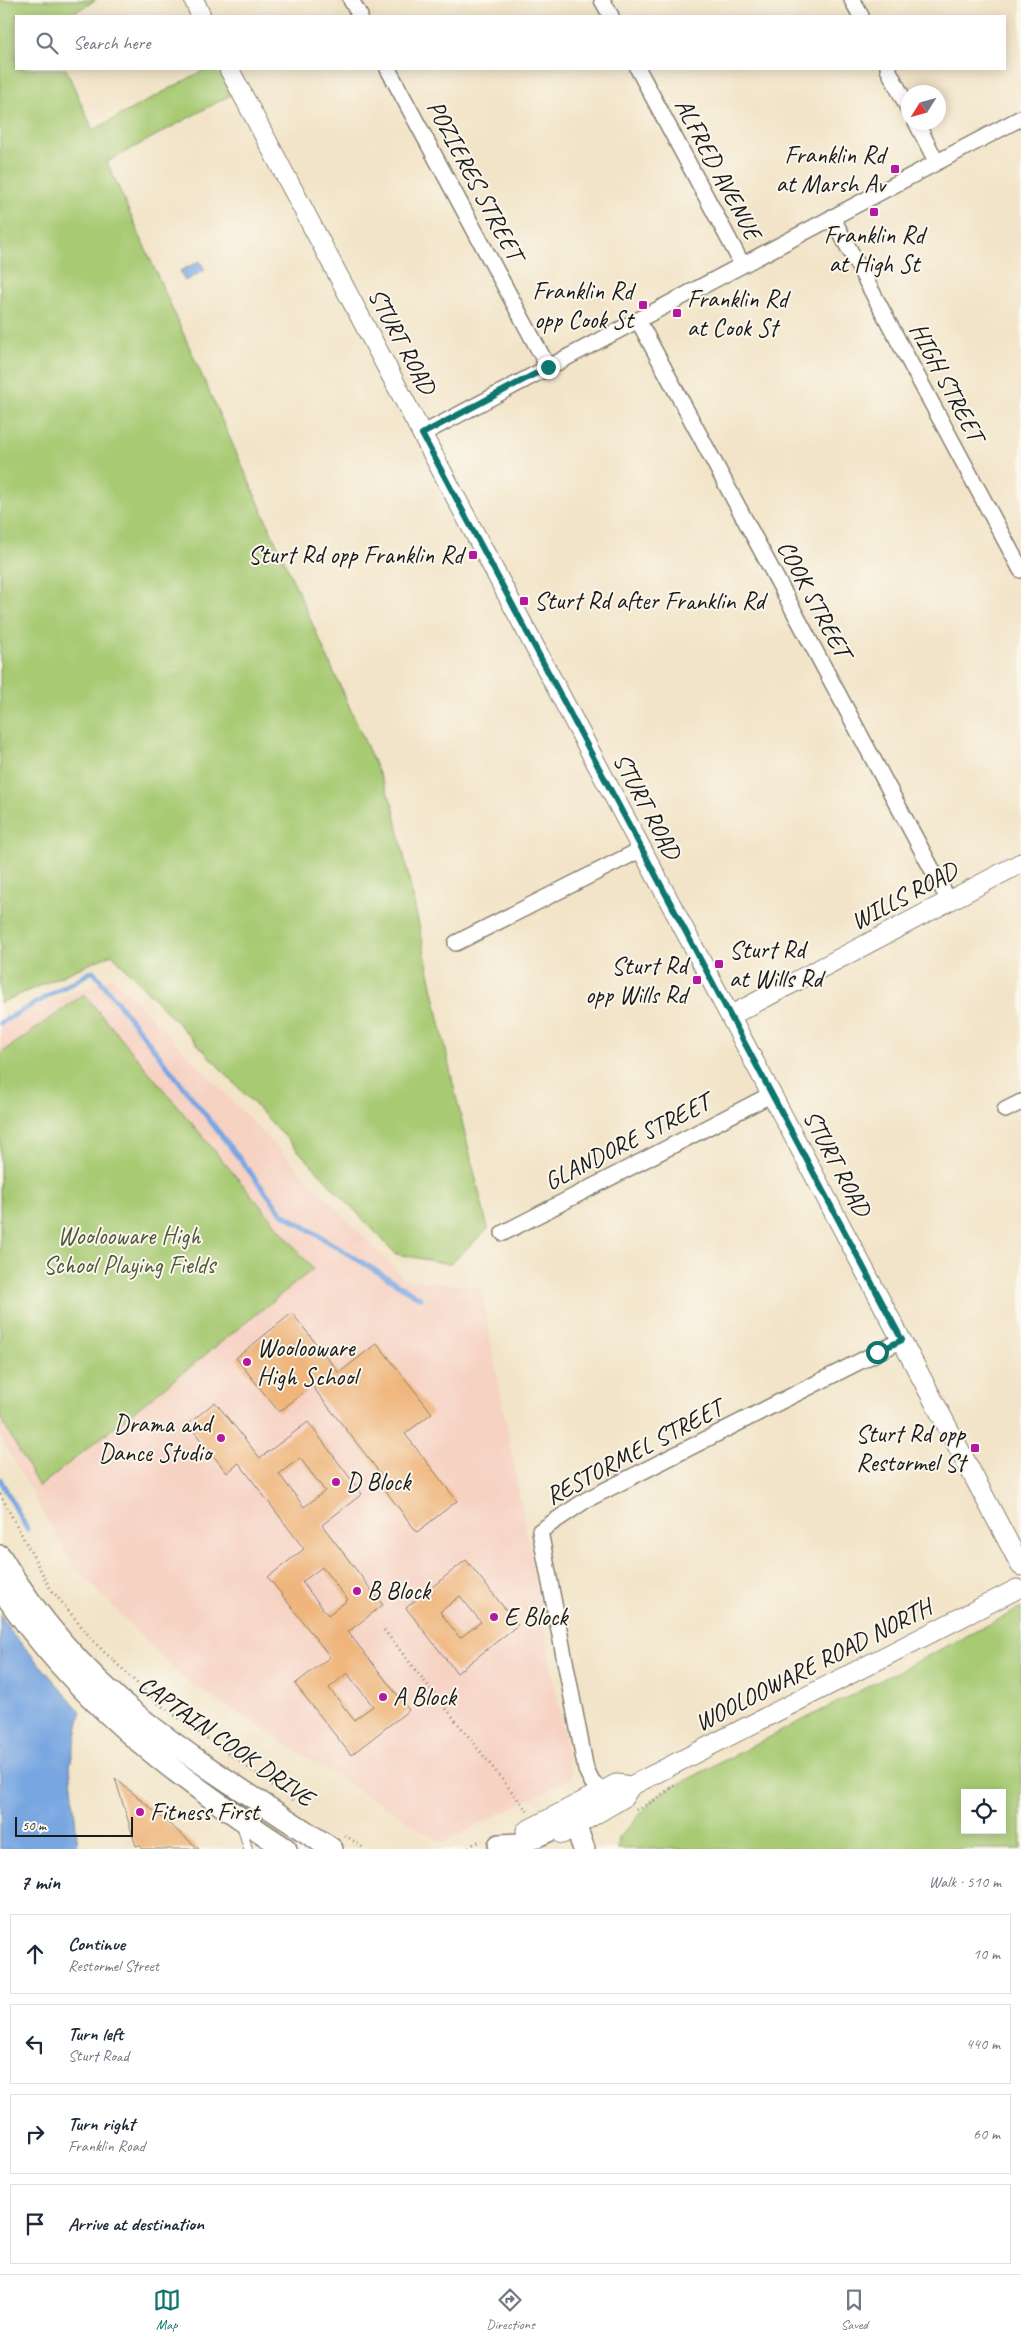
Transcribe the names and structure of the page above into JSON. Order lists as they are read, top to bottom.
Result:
{
  "streets": {
    "main road": ["CAPTAIN COOK DRIVE"],
    "street": [
      "ALFRED AVENUE",
      "POZIERES STREET",
      "STURT ROAD",
      "HIGH STREET",
      "COOK STREET",
      "WILLS ROAD",
      "GLANDORE STREET",
      "RESTORMEL STREET",
      "WOOLOOWARE ROAD NORTH"
    ]
  },
  "crossings": [
    ["STURT ROAD", "WILLS ROAD"],
    ["STURT ROAD", "GLANDORE STREET"],
    ["STURT ROAD", "RESTORMEL STREET"],
    ["COOK STREET", "WILLS ROAD"],
    ["RESTORMEL STREET", "WOOLOOWARE ROAD NORTH"]
  ],
  "parks": ["Woolooware High School Playing Fields"],
  "places": {
    "transit": [
      "Franklin Rd at Marsh Av",
      "Franklin Rd at High St",
      "Franklin Rd opp Cook St",
      "Franklin Rd at Cook St",
      "Sturt Rd opp Franklin Rd",
      "Sturt Rd after Franklin Rd",
      "Sturt Rd at Wills Rd",
      "Sturt Rd opp Wills Rd",
      "Sturt Rd opp Restormel St"
    ],
    "other": [
      "Woolooware High School",
      "Drama and Dance Studio",
      "D Block",
      "B Block",
      "E Block",
      "A Block",
      "Fitness First"
    ]
  },
  "scale_bar": "50 m",
  "north": "bottom left",
  "page": {
    "search": "Search here",
    "scale": "50 m",
    "heading": ["7 min", "Walk · 510 m"],
    "list": [
      ["Continue", "Restormel Street", "10 m"],
      ["Turn left", "Sturt Road", "440 m"],
      ["Turn right", "Franklin Road", "60 m"],
      "Arrive at destination"
    ],
    "nav": ["Map", "Directions", "Saved"]
  }
}
